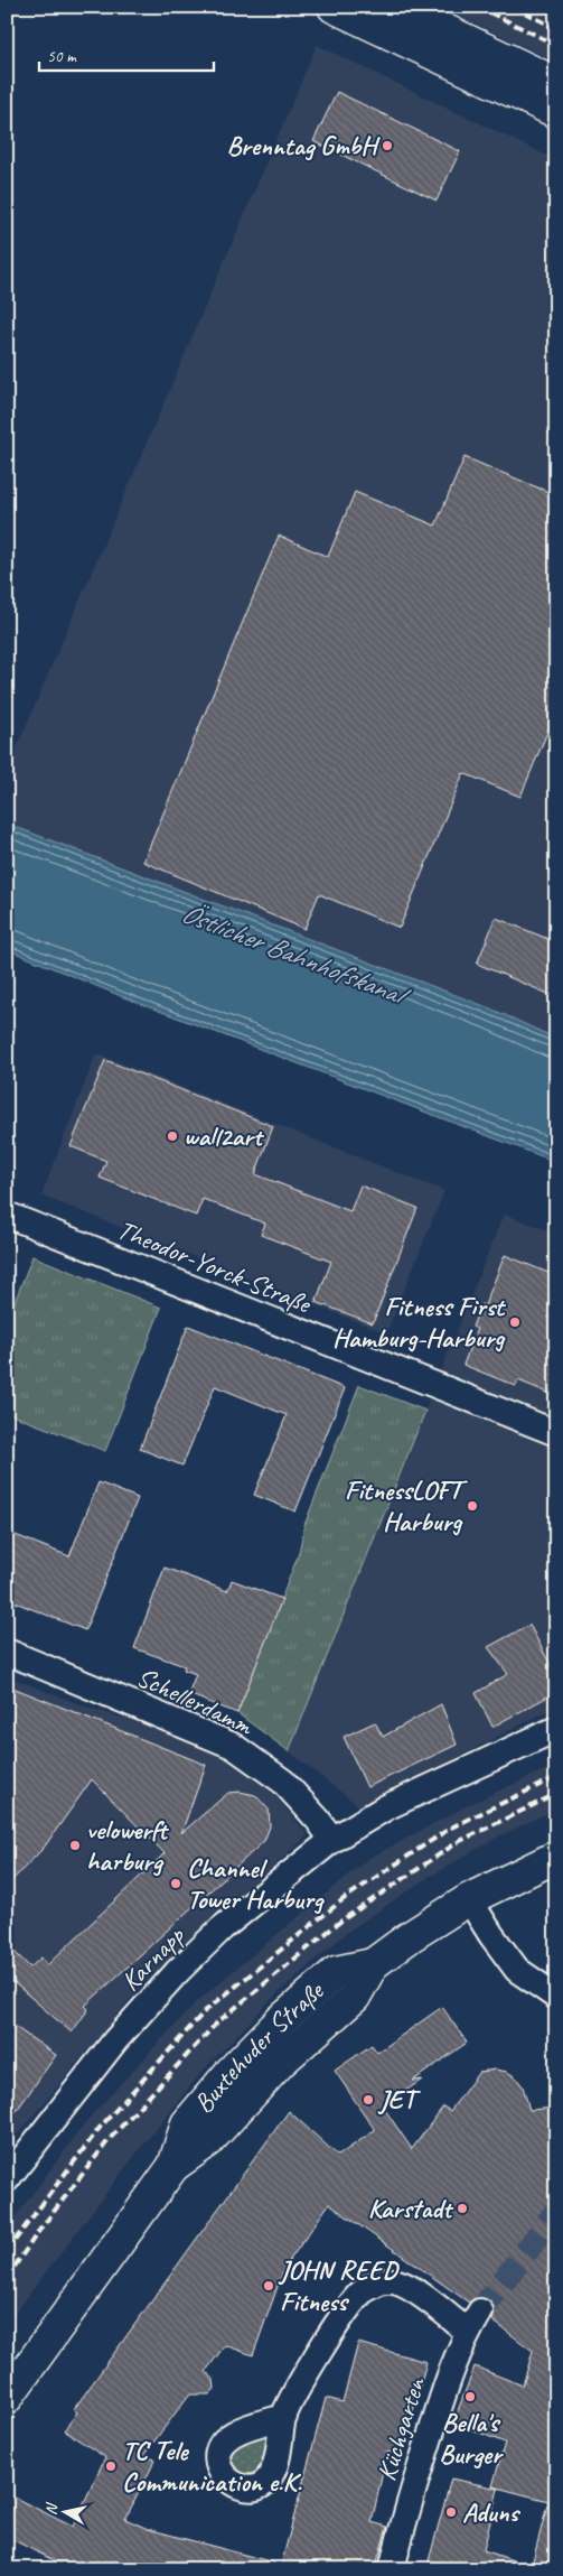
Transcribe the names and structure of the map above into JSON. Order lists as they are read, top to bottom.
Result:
{
  "streets": {
    "main road": ["Buxtehuder Straße"],
    "street": [
      "Theodor-Yorck-Straße",
      "Schellerdamm",
      "Karnapp",
      "Küchgarten"
    ]
  },
  "crossings": [
    ["Schellerdamm", "Karnapp"]
  ],
  "water": ["Östlicher Bahnhofskanal"],
  "places": [
    "Brenntag GmbH",
    "wall2art",
    "Fitness First Hamburg-Harburg",
    "FitnessLOFT Harburg",
    "velowerft harburg",
    "Channel Tower Harburg",
    "JET",
    "Karstadt",
    "JOHN REED Fitness",
    "Bella's Burger",
    "TC Tele Communication e.K.",
    "Aduns"
  ],
  "scale_bar": "50 m",
  "north": "left"
}
